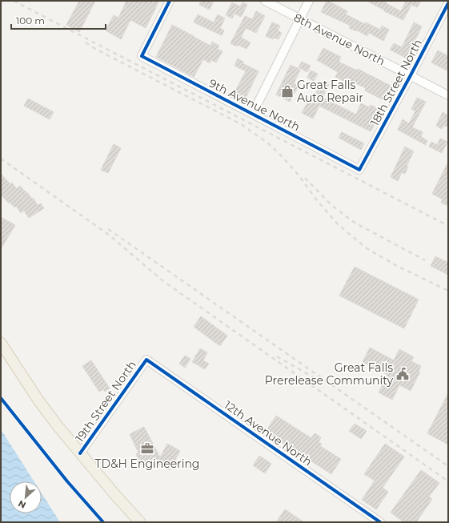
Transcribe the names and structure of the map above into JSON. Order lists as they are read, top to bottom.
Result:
{
  "streets": {
    "street": [
      "8th Avenue North",
      "18th Street North",
      "9th Avenue North",
      "19th Street North",
      "12th Avenue North"
    ]
  },
  "crossings": [
    ["8th Avenue North", "18th Street North"],
    ["18th Street North", "9th Avenue North"],
    ["19th Street North", "12th Avenue North"]
  ],
  "places": {
    "shop": ["Great Falls Auto Repair"],
    "public building": ["Great Falls Prerelease Community"],
    "office": ["TD&H Engineering"]
  },
  "scale_bar": "100 m",
  "north": "bottom left"
}
